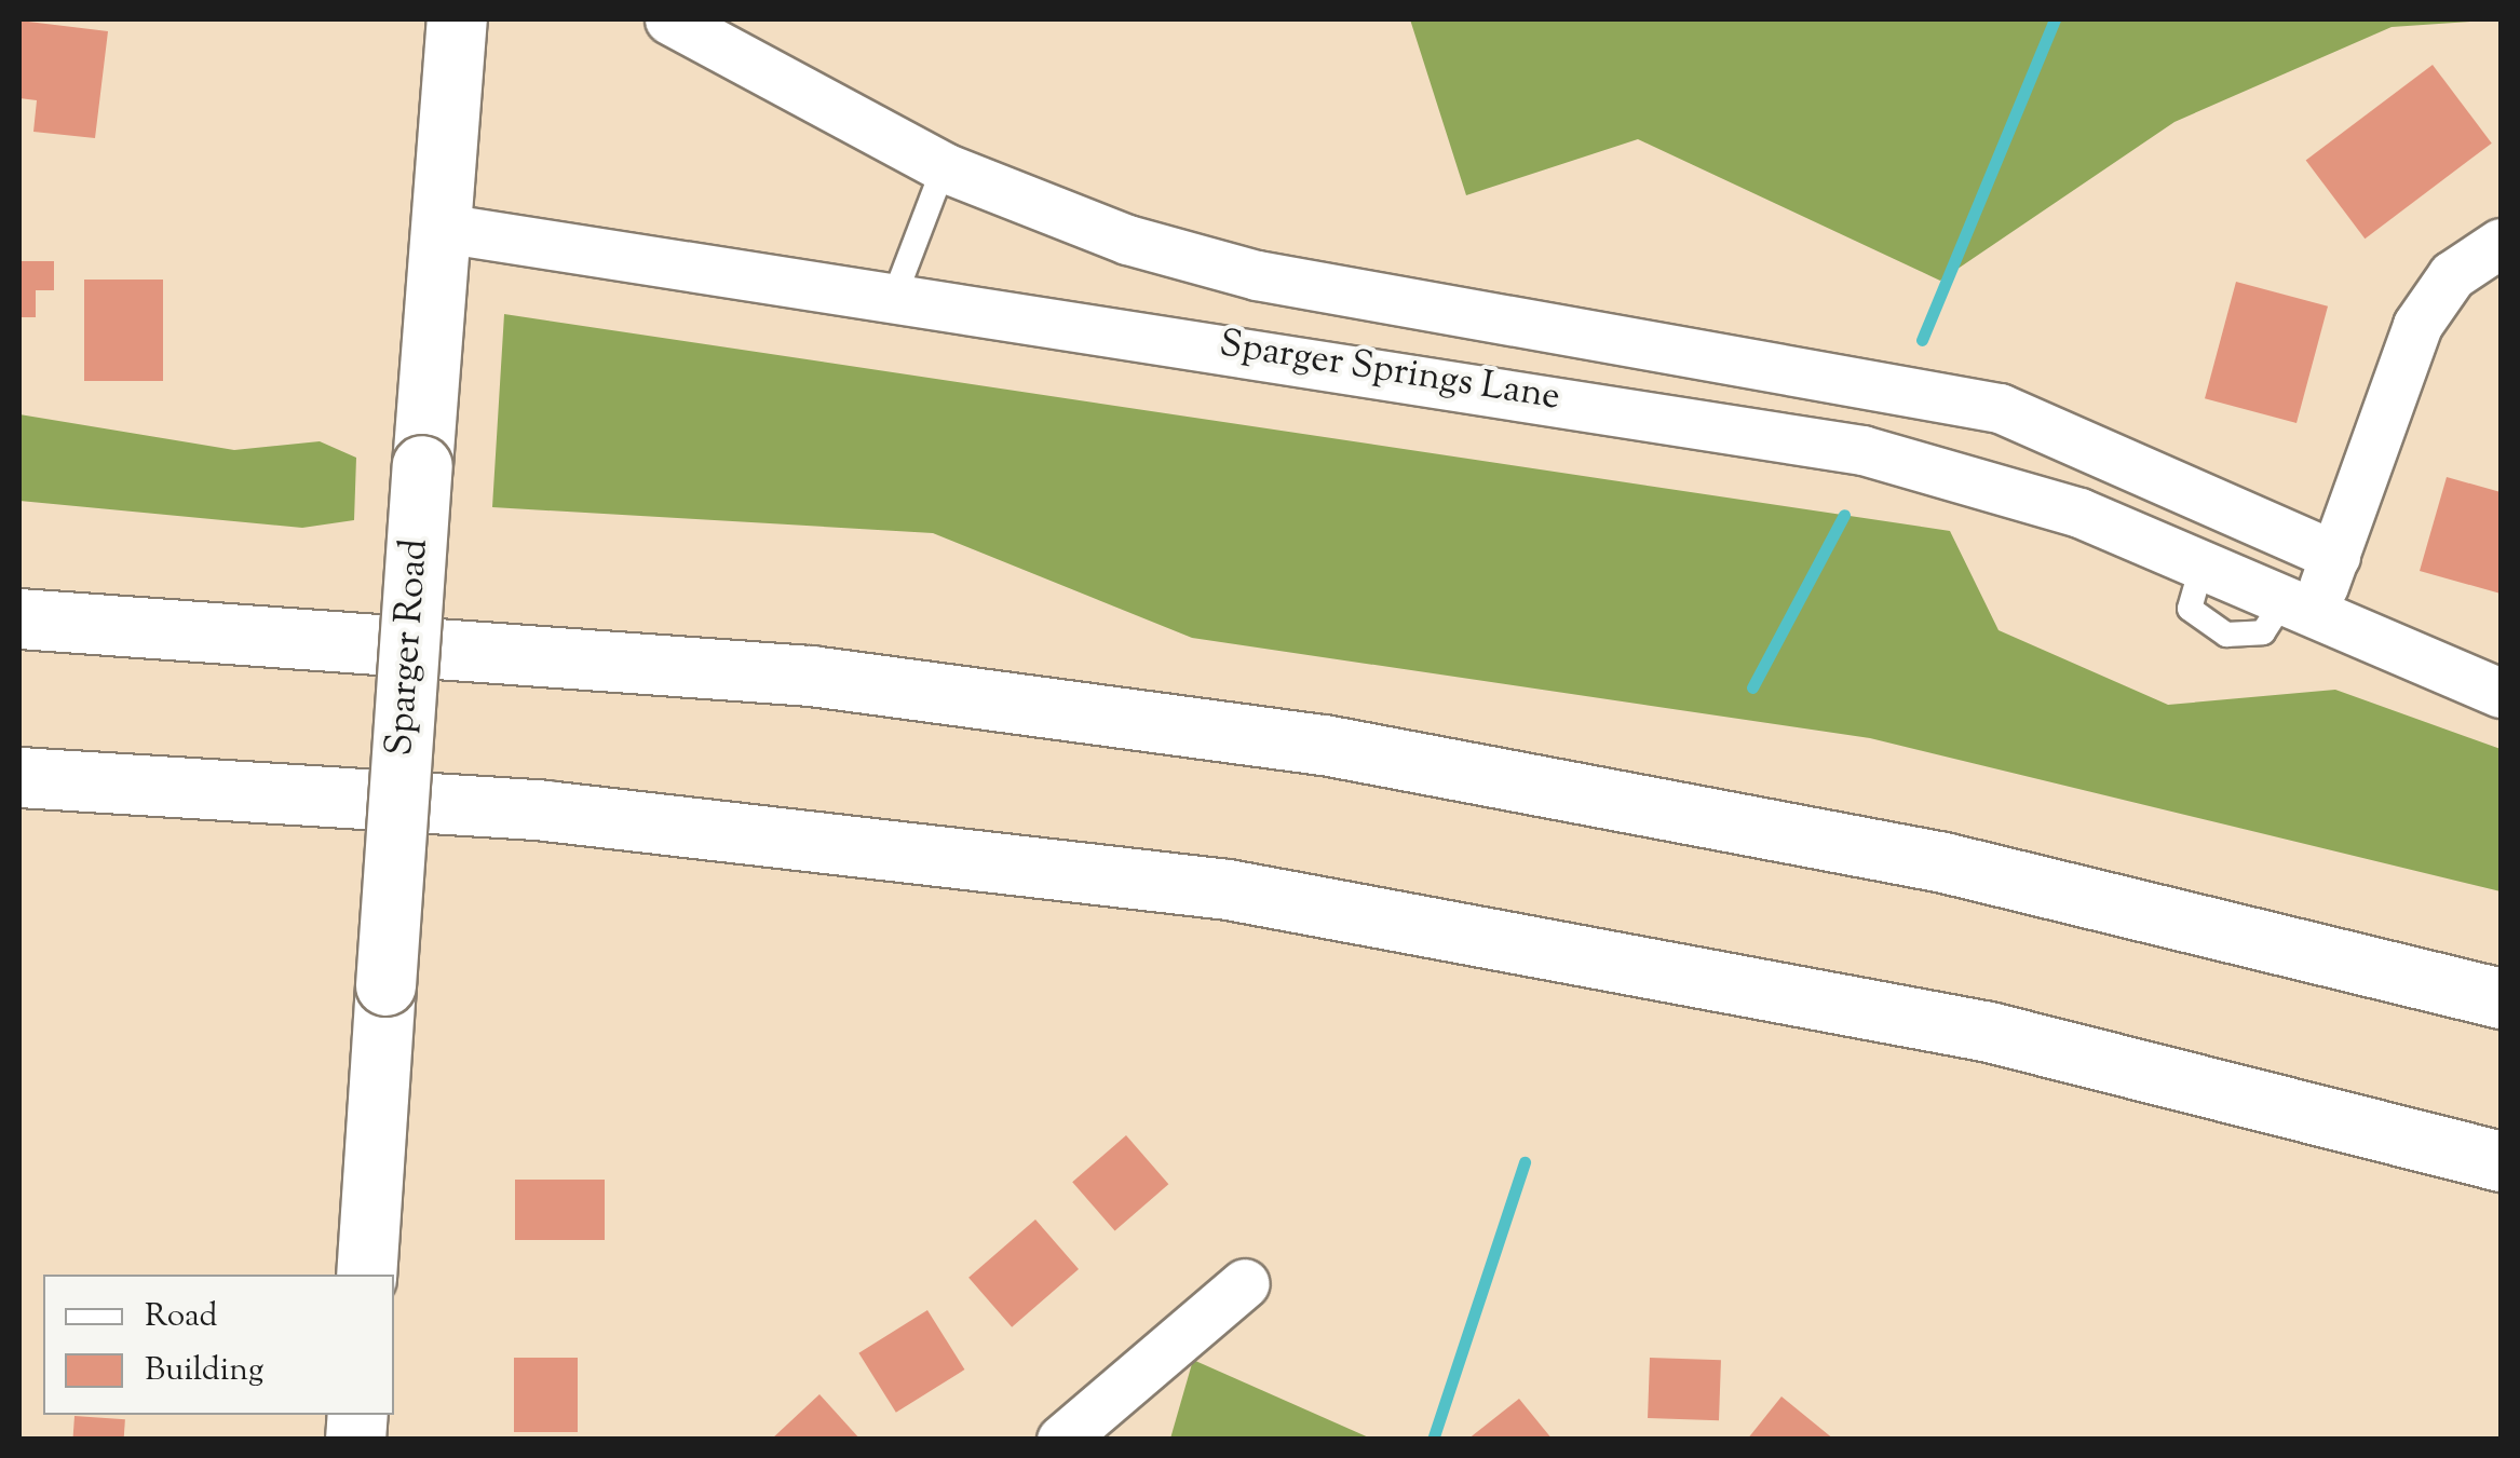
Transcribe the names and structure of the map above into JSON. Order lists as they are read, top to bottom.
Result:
{
  "streets": {
    "main road": ["Sparger Road"],
    "street": ["Sparger Springs Lane"]
  },
  "crossings": [
    ["Sparger Springs Lane", "Sparger Road"]
  ],
  "legend": ["Road", "Building"]
}
